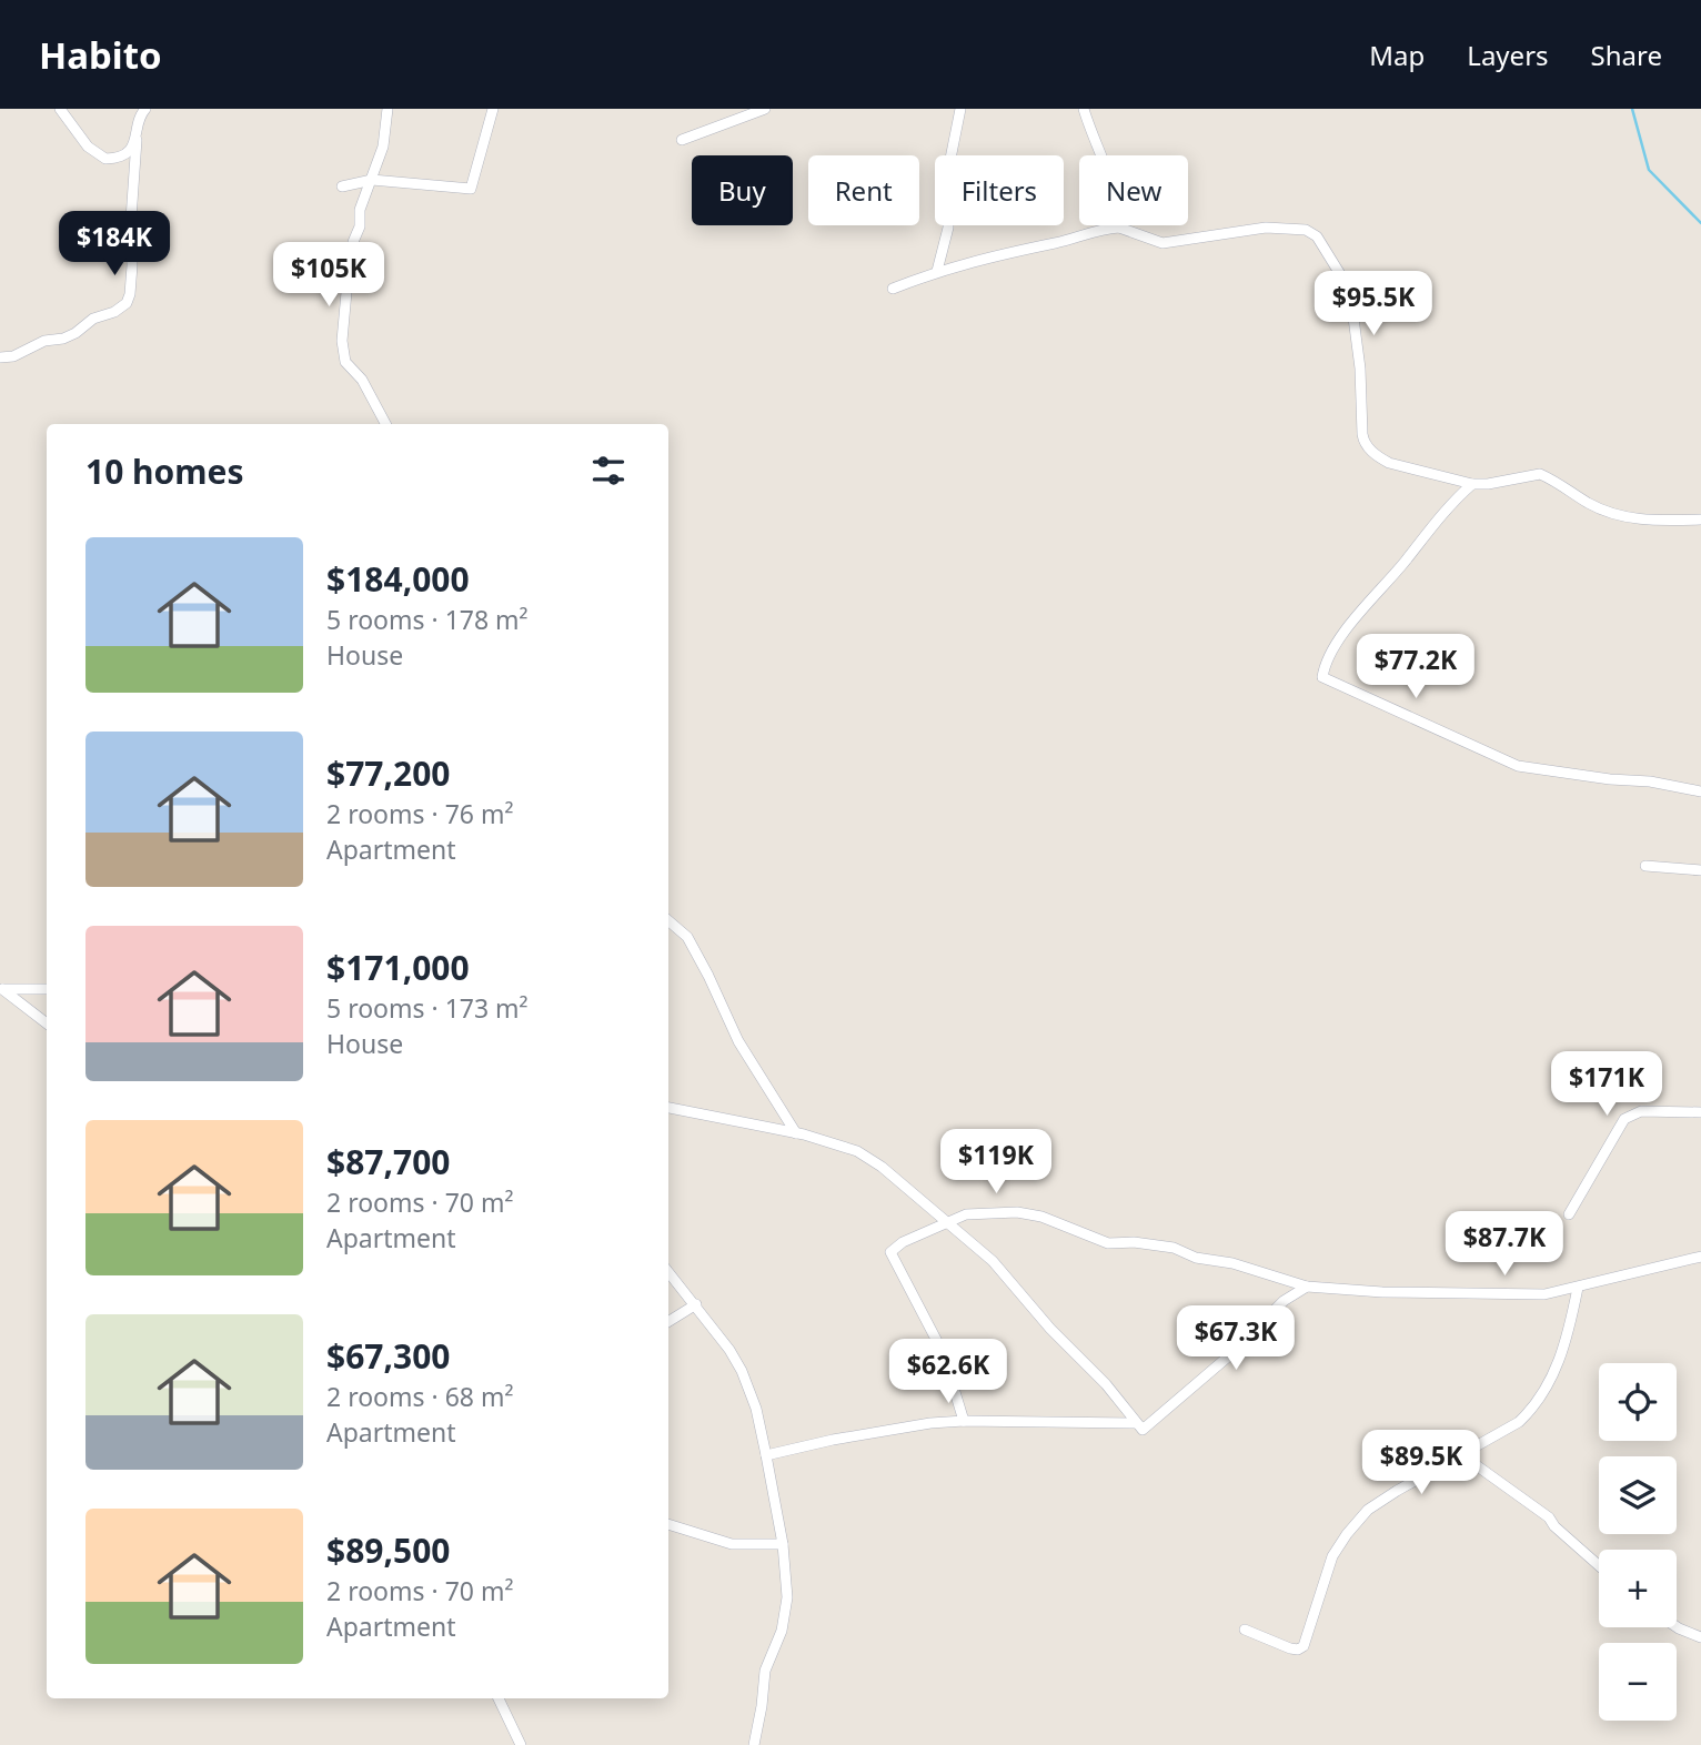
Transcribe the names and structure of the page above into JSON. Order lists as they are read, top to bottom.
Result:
{
  "page": {
    "header": "Habito",
    "nav": ["Map", "Layers", "Share"],
    "chip": [
      "Buy",
      "Rent",
      "Filters",
      "New"
    ],
    "price": [
      "$184K",
      "$105K",
      "$95.5K",
      "$77.2K",
      "$171K",
      "$119K",
      "$87.7K",
      "$67.3K",
      "$62.6K",
      "$89.5K"
    ],
    "heading": "10 homes",
    "list": [
      {
        "name": "$184,000",
        "note": "5 rooms · 178 m² · House"
      },
      {
        "name": "$77,200",
        "note": "2 rooms · 76 m² · Apartment"
      },
      {
        "name": "$171,000",
        "note": "5 rooms · 173 m² · House"
      },
      {
        "name": "$87,700",
        "note": "2 rooms · 70 m² · Apartment"
      },
      {
        "name": "$67,300",
        "note": "2 rooms · 68 m² · Apartment"
      },
      {
        "name": "$89,500",
        "note": "2 rooms · 70 m² · Apartment"
      }
    ],
    "map_buttons": ["+", "−"]
  }
}
